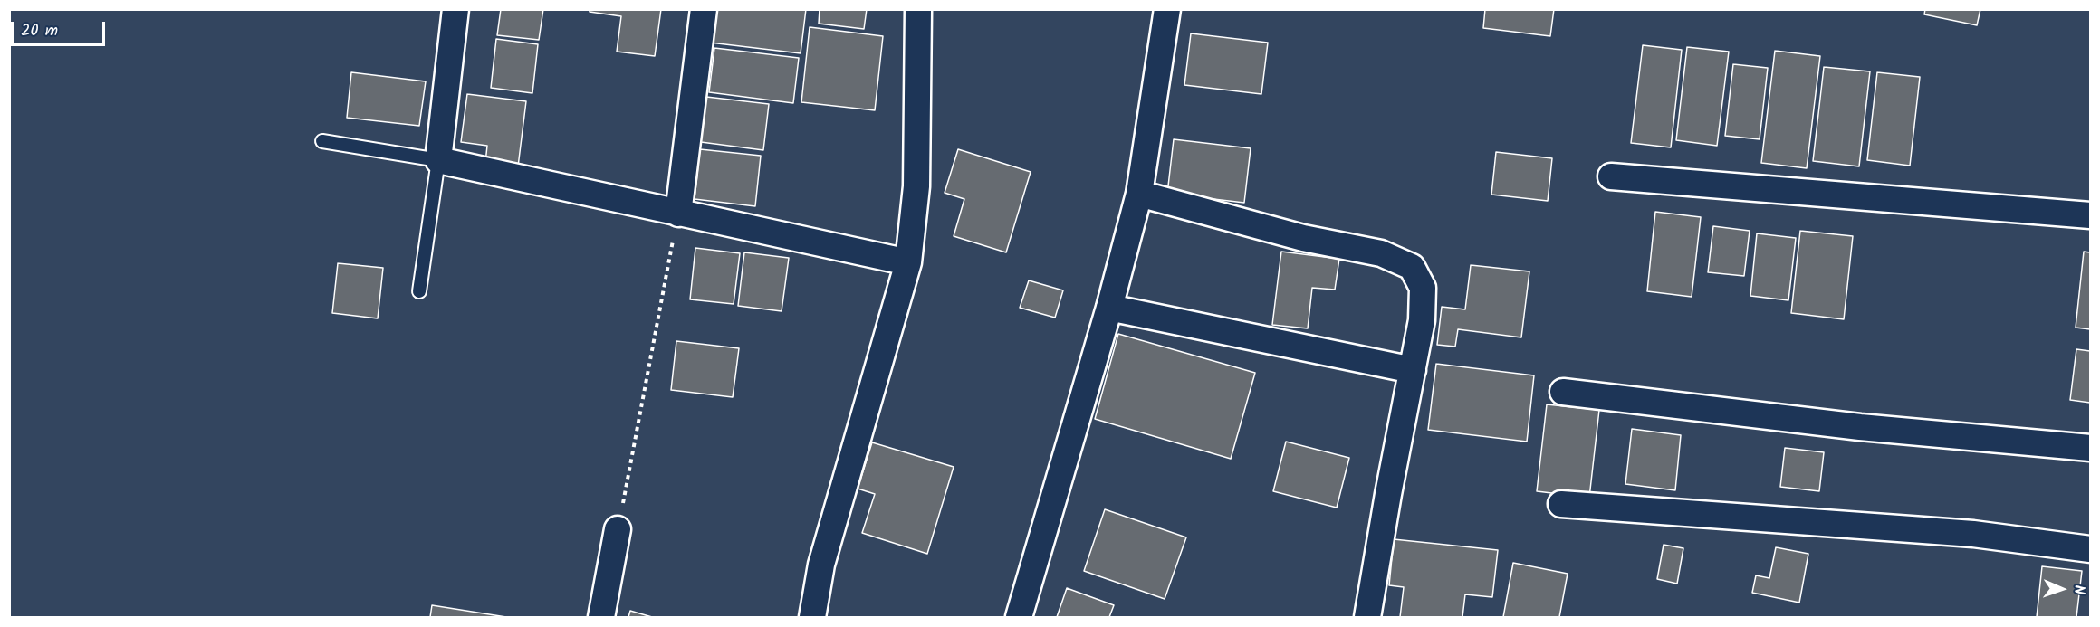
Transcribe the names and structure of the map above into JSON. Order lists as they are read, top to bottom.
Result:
{
  "scale_bar": "20 m",
  "north": "right"
}
